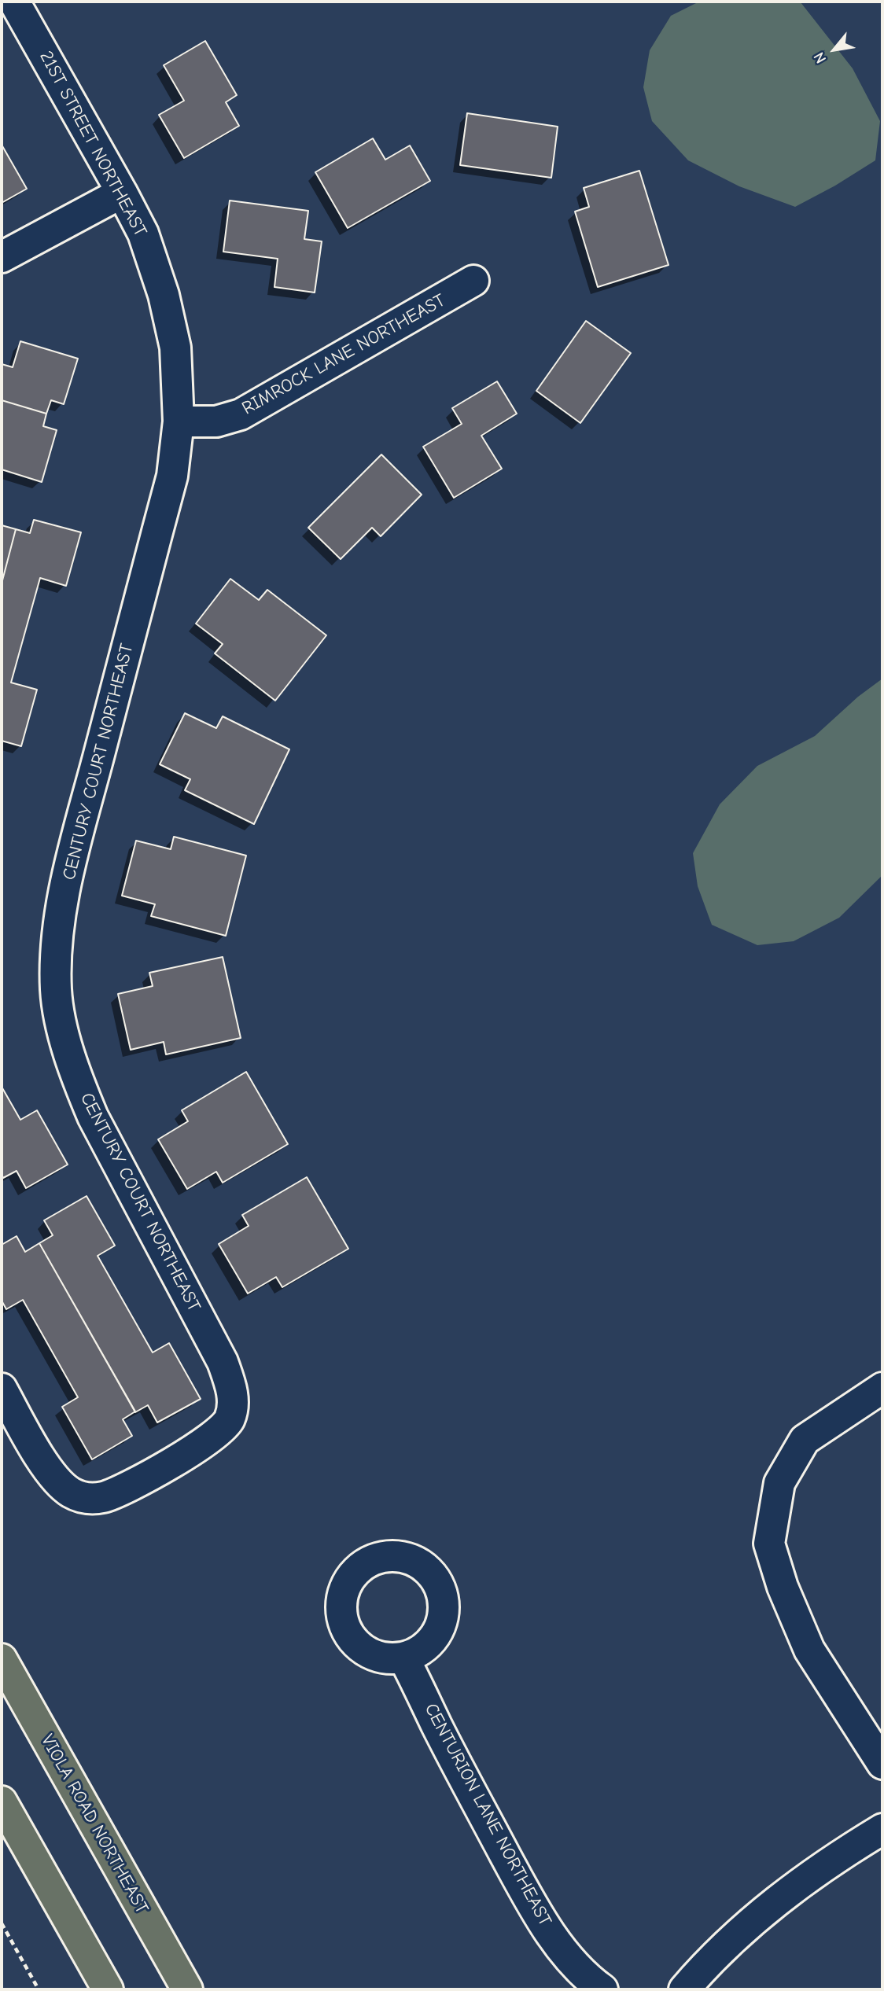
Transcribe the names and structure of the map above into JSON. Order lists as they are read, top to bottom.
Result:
{
  "streets": {
    "main road": ["VIOLA ROAD NORTHEAST"],
    "street": [
      "21ST STREET NORTHEAST",
      "RIMROCK LANE NORTHEAST",
      "CENTURY COURT NORTHEAST",
      "CENTURION LANE NORTHEAST"
    ]
  },
  "crossings": [
    ["21ST STREET NORTHEAST", "RIMROCK LANE NORTHEAST"],
    ["21ST STREET NORTHEAST", "CENTURY COURT NORTHEAST"],
    ["RIMROCK LANE NORTHEAST", "CENTURY COURT NORTHEAST"]
  ],
  "north": "bottom left"
}
